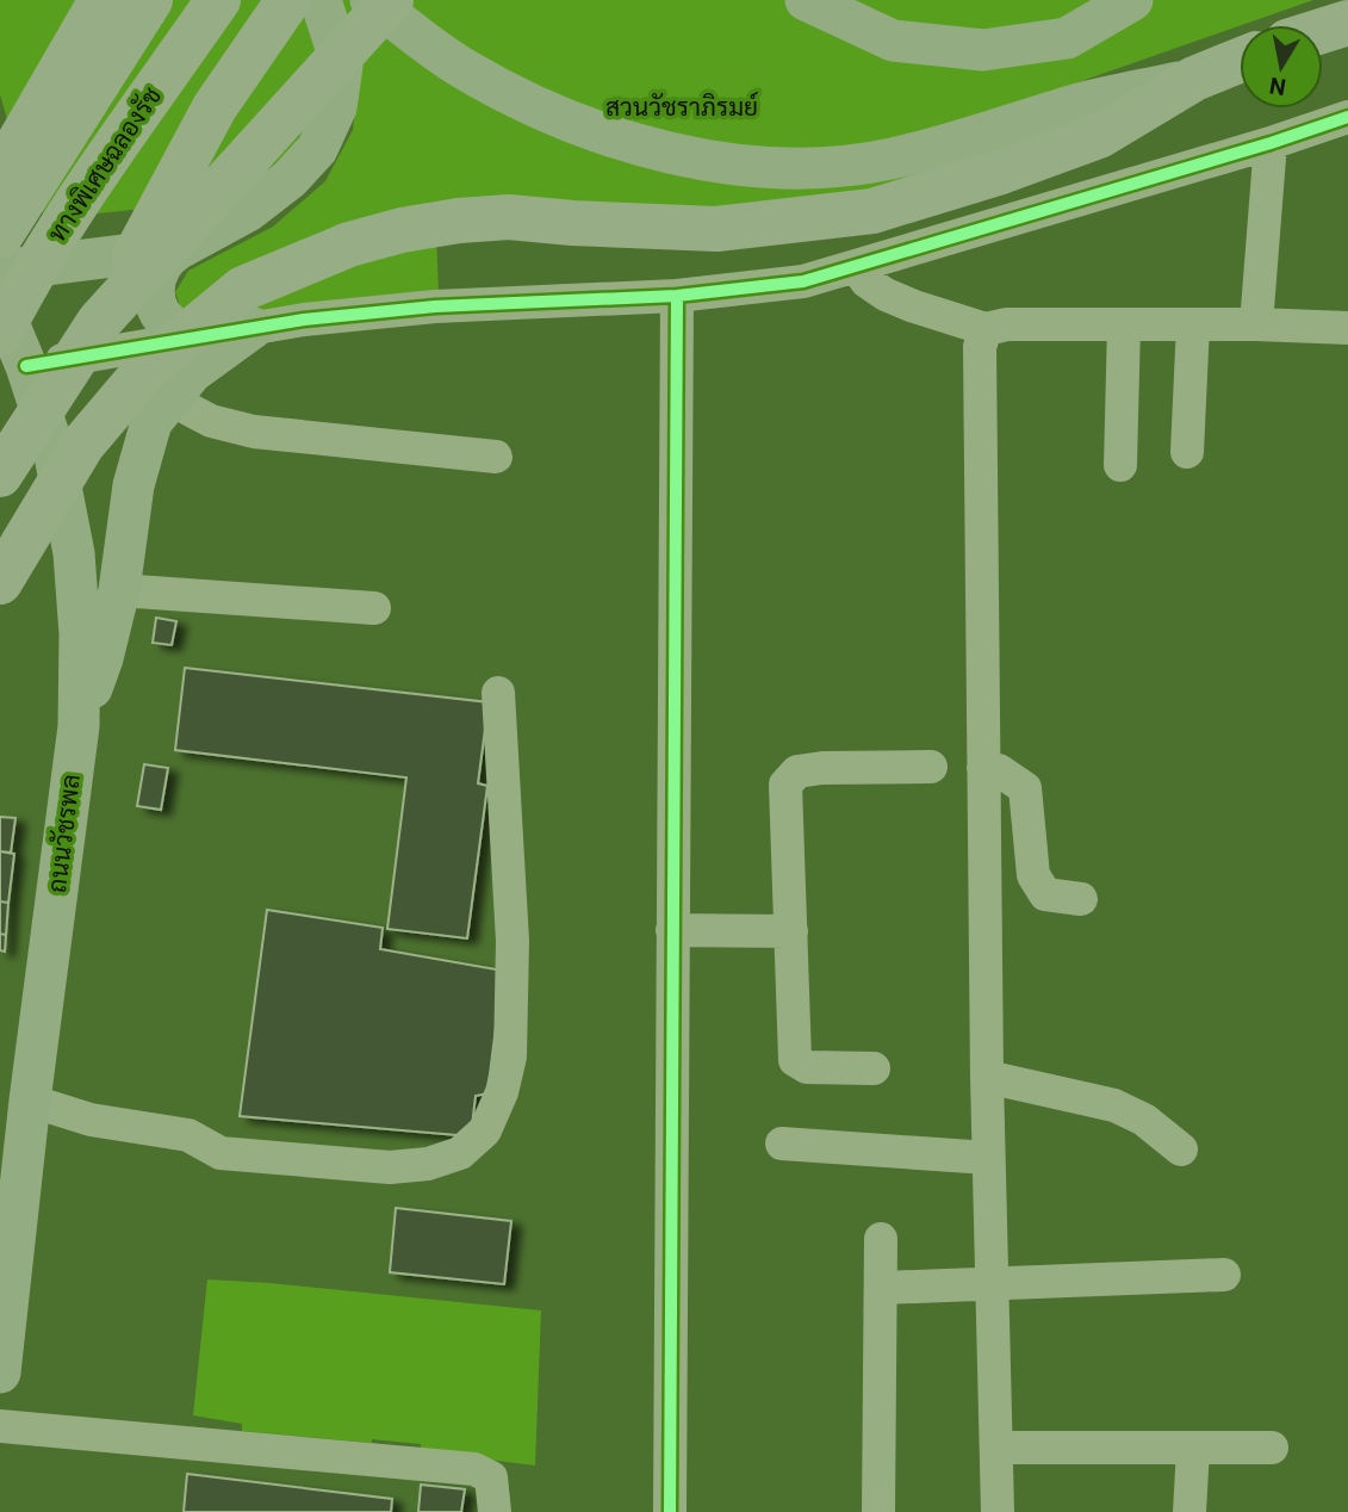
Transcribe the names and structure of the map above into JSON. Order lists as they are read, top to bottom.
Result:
{
  "streets": {
    "highway": ["ทางพิเศษฉลองรัช"],
    "main road": ["ถนนวัชรพล"]
  },
  "crossings": [
    ["ทางพิเศษฉลองรัช", "ถนนวัชรพล"]
  ],
  "parks": ["สวนวัชราภิรมย์"],
  "north": "bottom"
}
